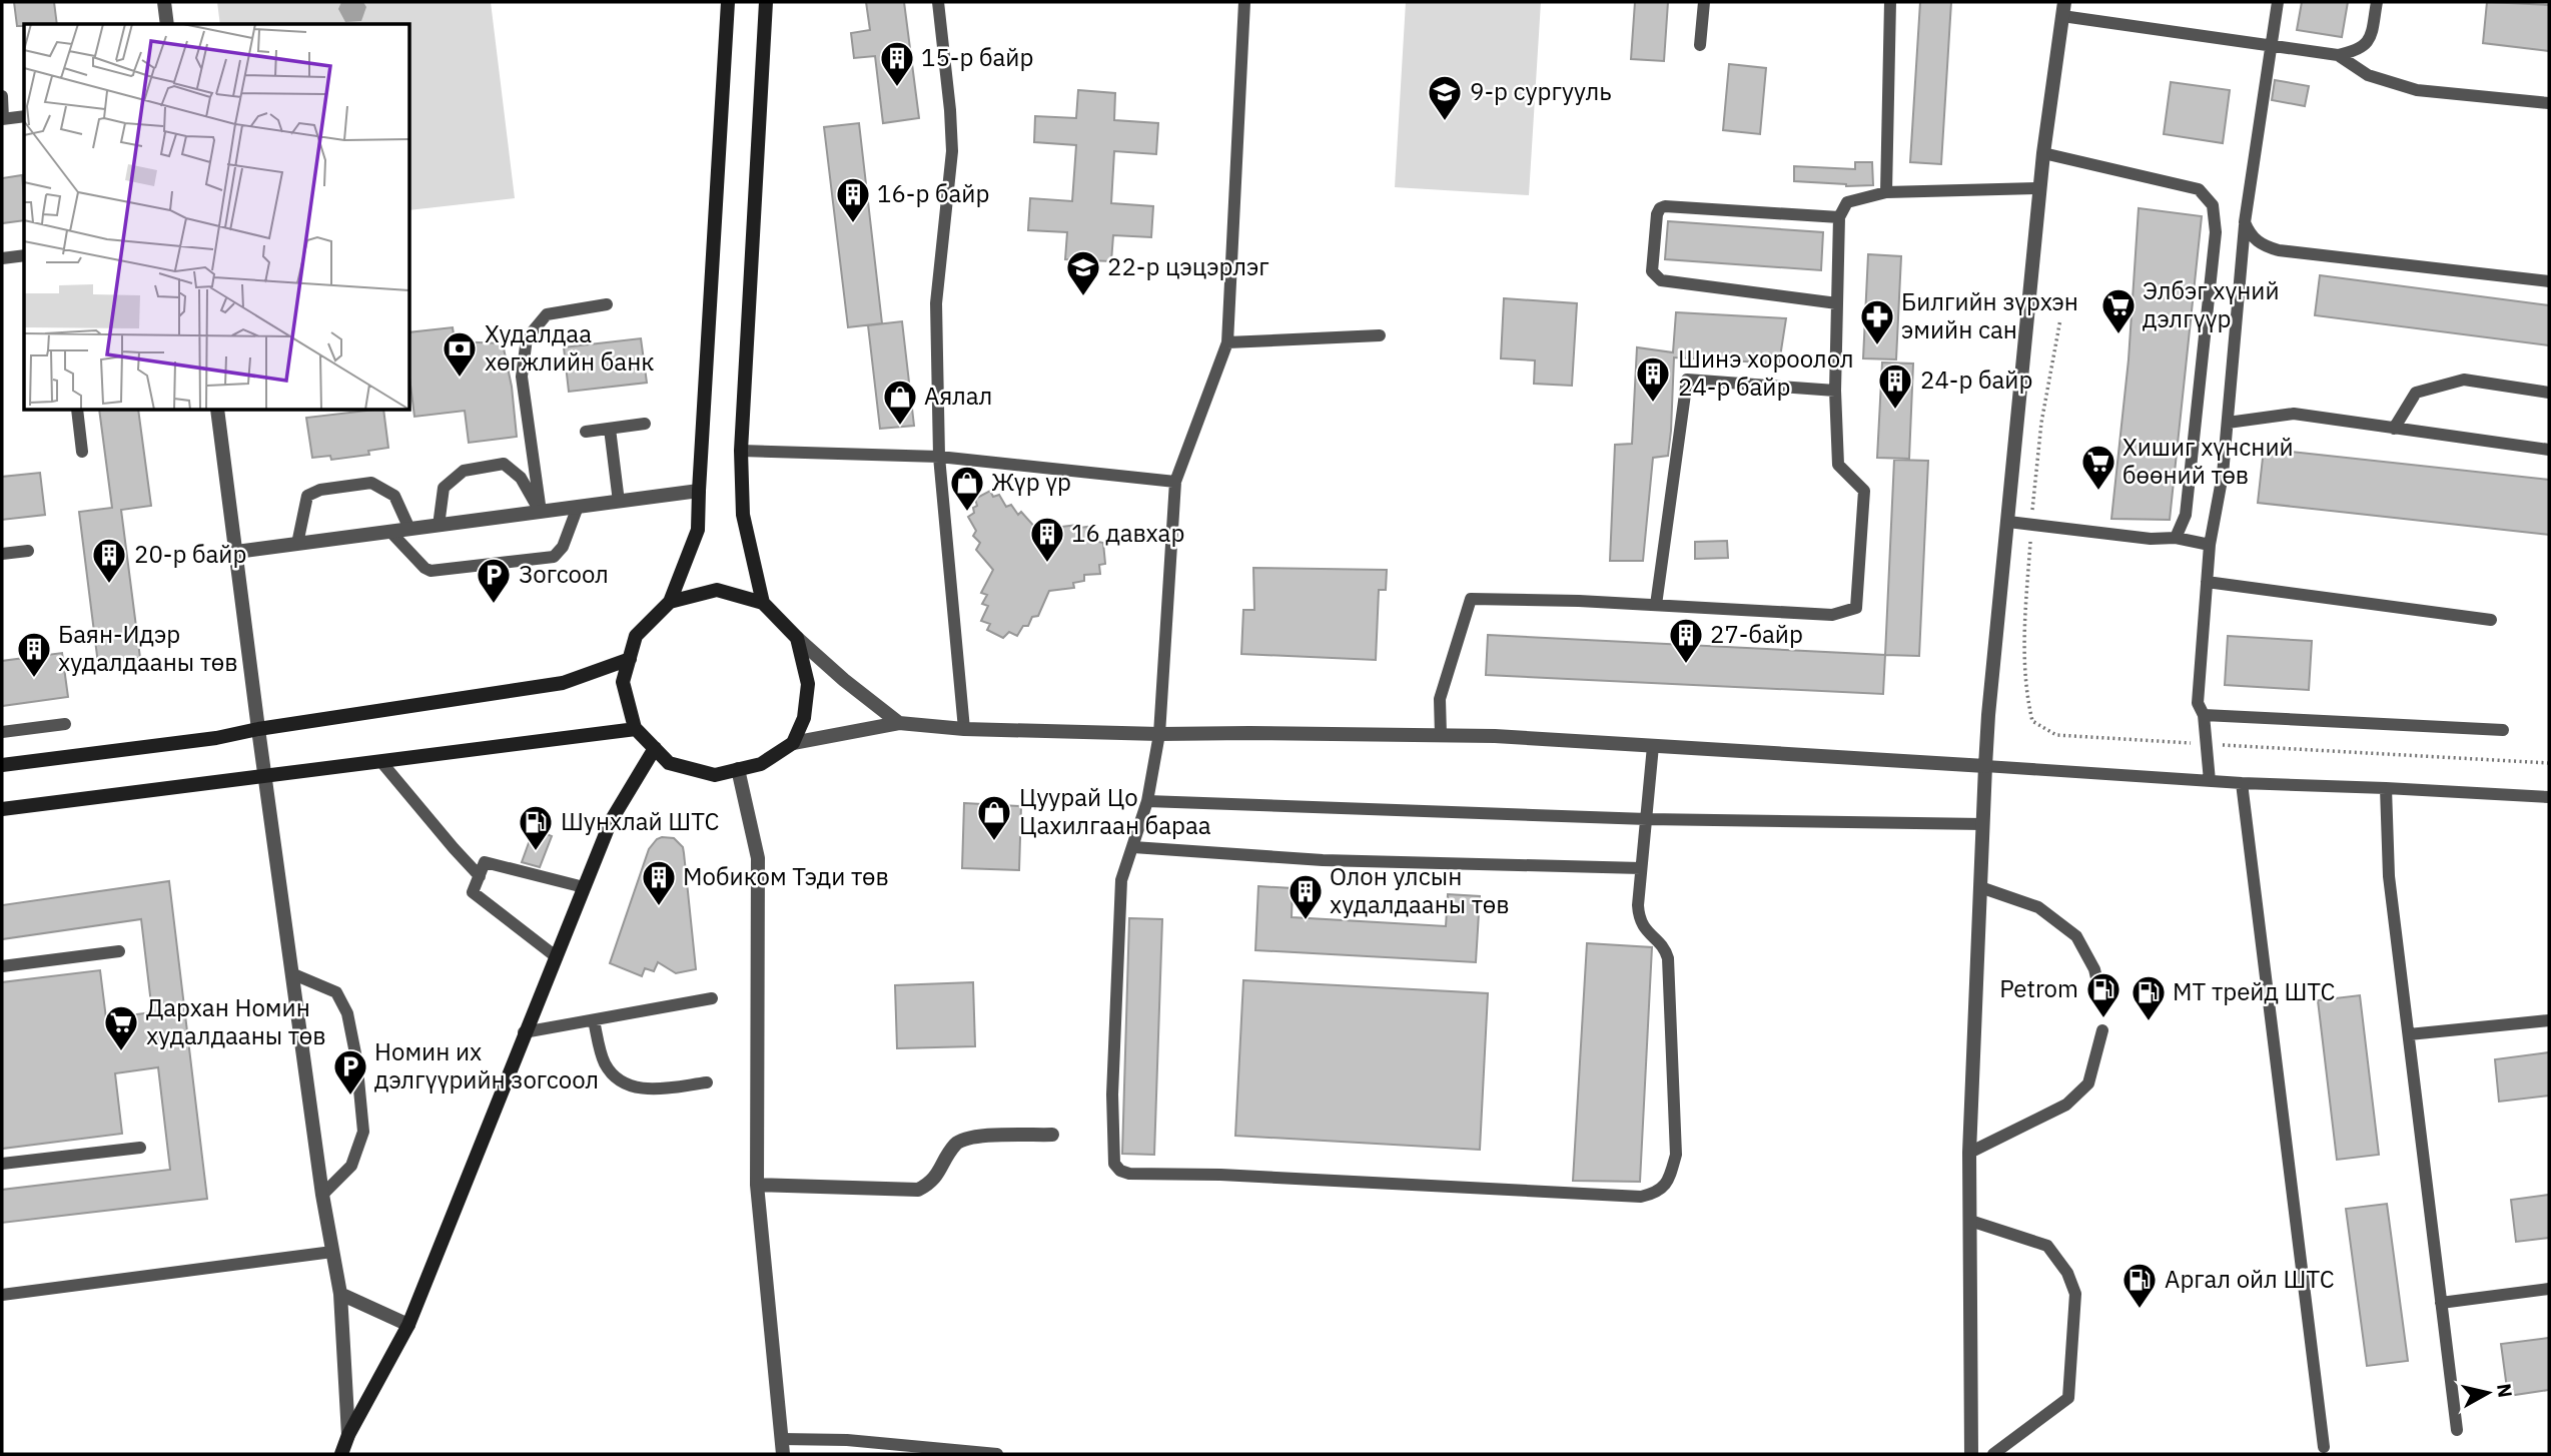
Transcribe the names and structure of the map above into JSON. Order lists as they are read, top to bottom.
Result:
{
  "places": {
    "building": [
      "15-р байр",
      "16-р байр",
      "Шинэ хороолол 24-р байр",
      "24-р байр",
      "16 давхар",
      "20-р байр",
      "27-байр",
      "Баян-Идэр худалдааны төв",
      "Мобиком Тэди төв",
      "Олон улсын худалдааны төв"
    ],
    "school or university": ["9-р сургууль", "22-р цэцэрлэг"],
    "supermarket": ["Элбэг хүний дэлгүүр", "Хишиг хүнсний бөөний төв", "Дархан Номин худалдааны төв"],
    "pharmacy": ["Билгийн зүрхэн эмийн сан"],
    "bank": ["Худалдаа хөгжлийн банк"],
    "shop": ["Аялал", "Жүр үр", "Цуурай Цо Цахилгаан бараа"],
    "parking": ["Зогсоол", "Номин их дэлгүүрийн зогсоол"],
    "fuel station": [
      "Шунхлай ШТС",
      "Petrom",
      "МТ трейд ШТС",
      "Аргал ойл ШТС"
    ]
  },
  "north": "right"
}
